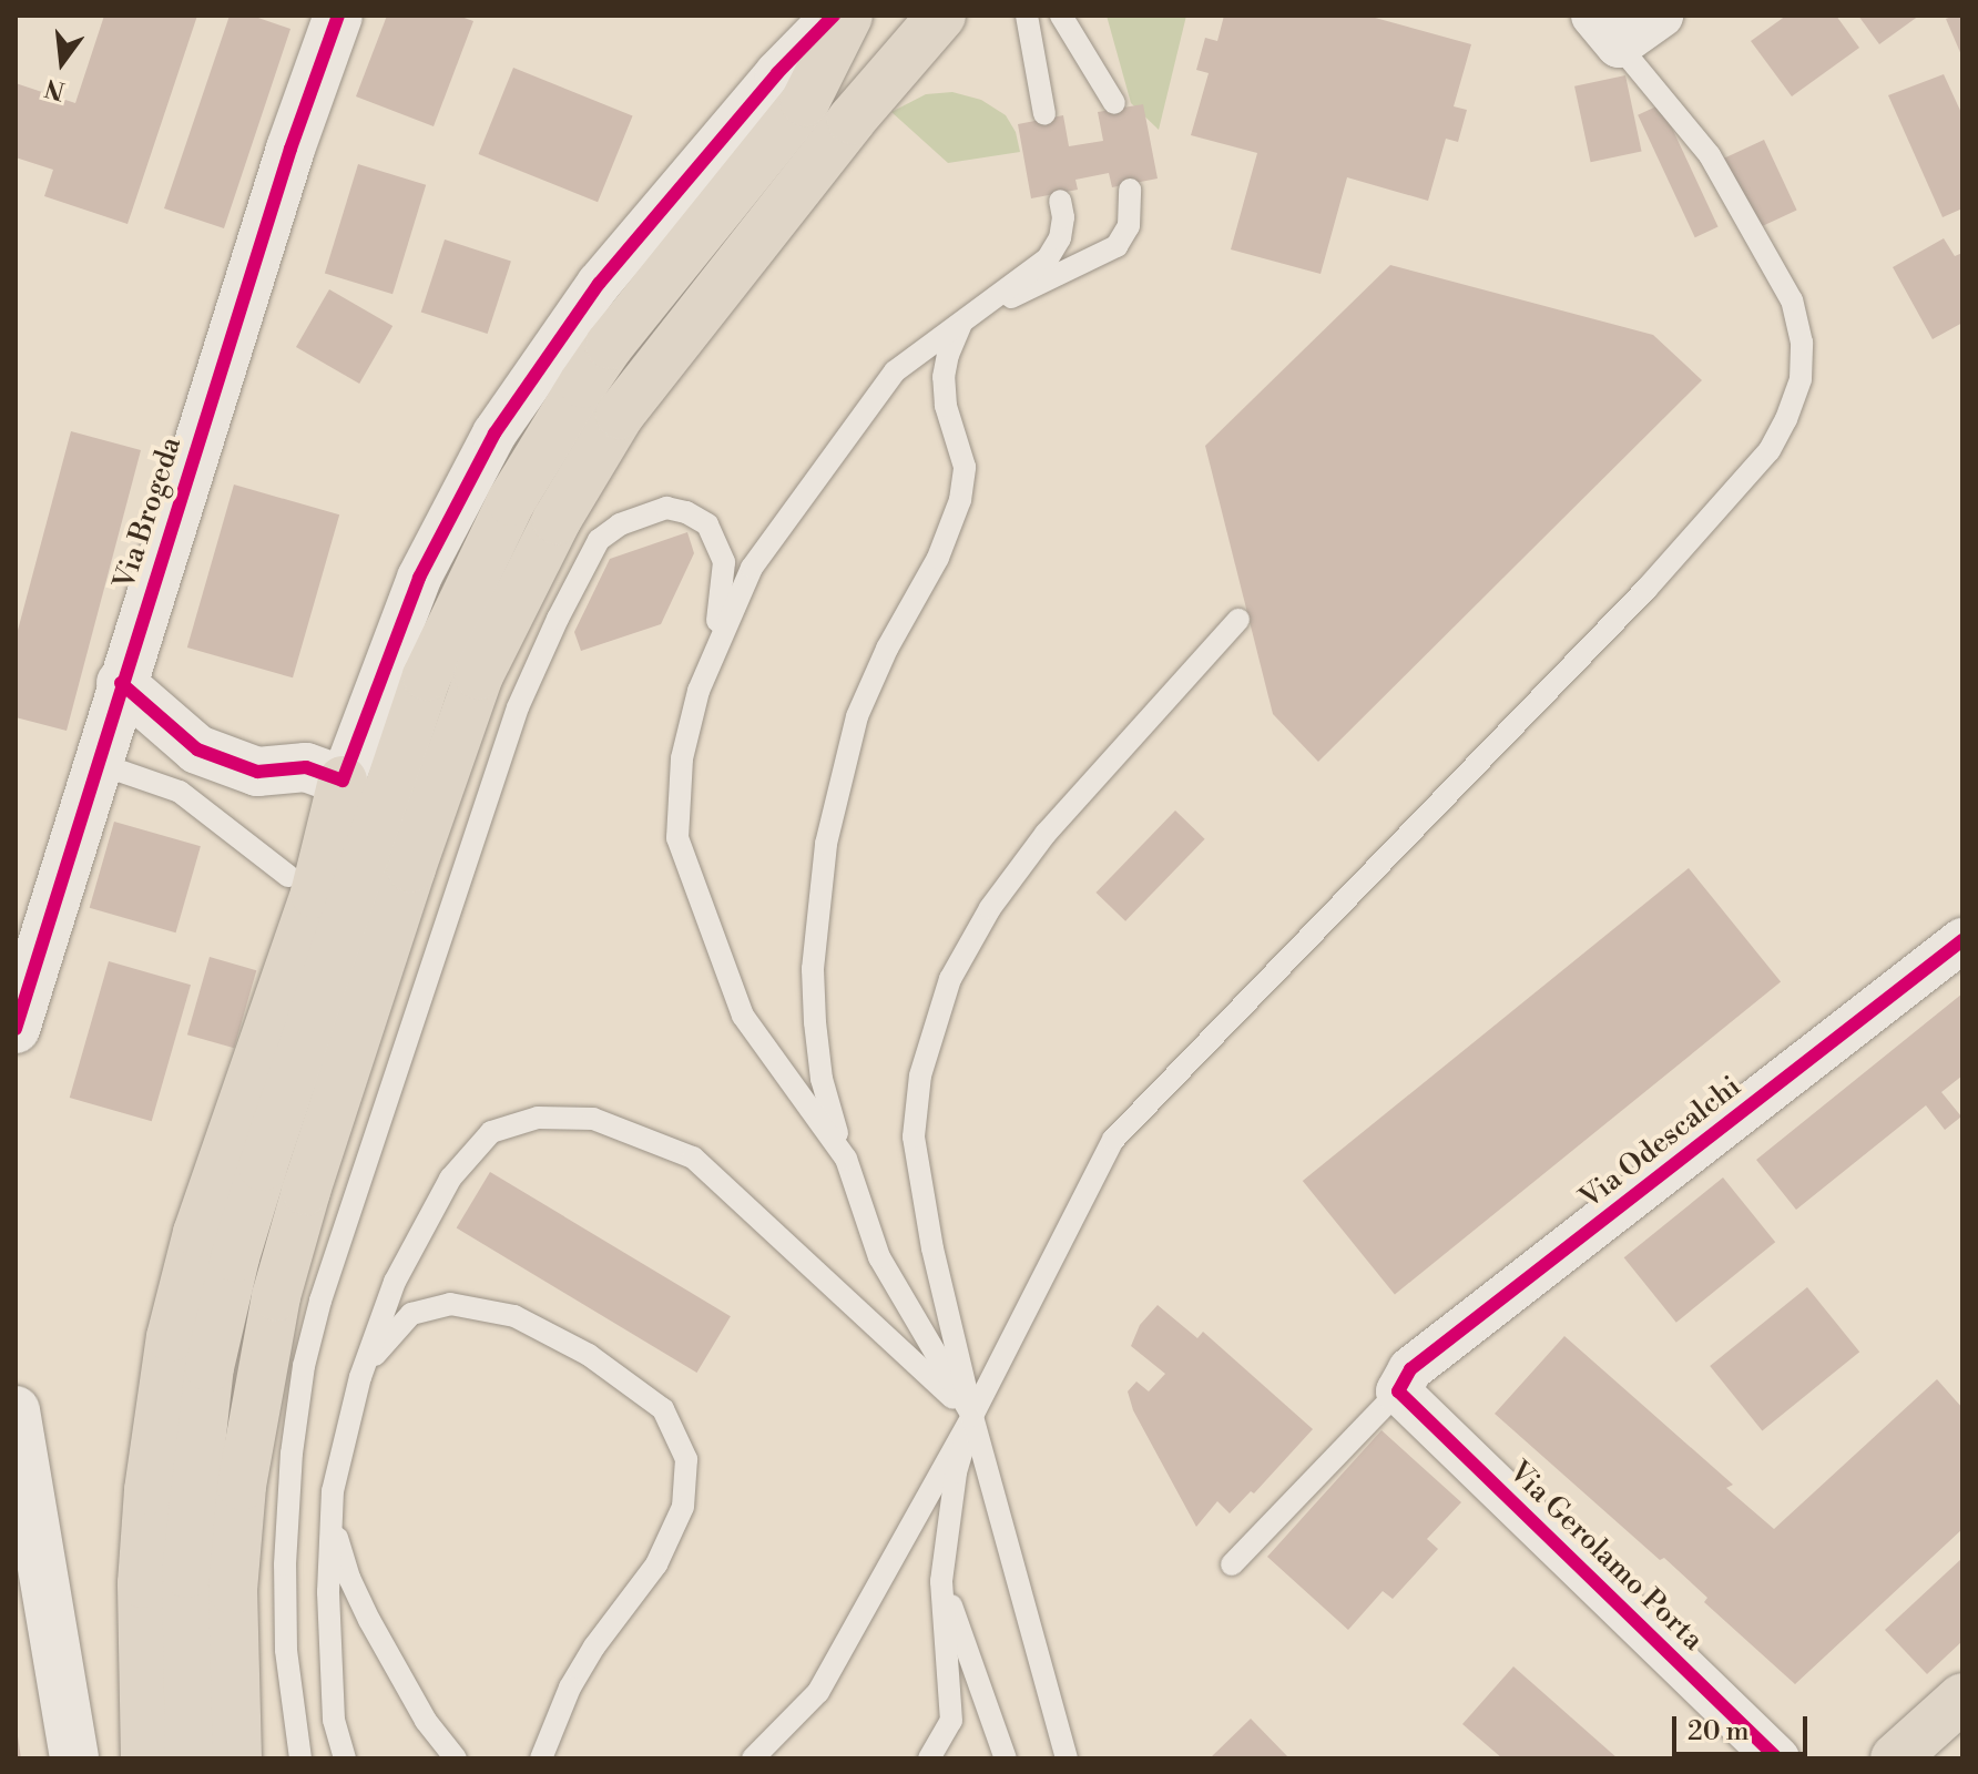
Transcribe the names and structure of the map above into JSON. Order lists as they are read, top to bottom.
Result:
{
  "streets": {
    "street": ["Via Brogeda", "Via Odescalchi", "Via Gerolamo Porta"]
  },
  "crossings": [
    ["Via Odescalchi", "Via Gerolamo Porta"]
  ],
  "scale_bar": "20 m",
  "north": "bottom"
}
